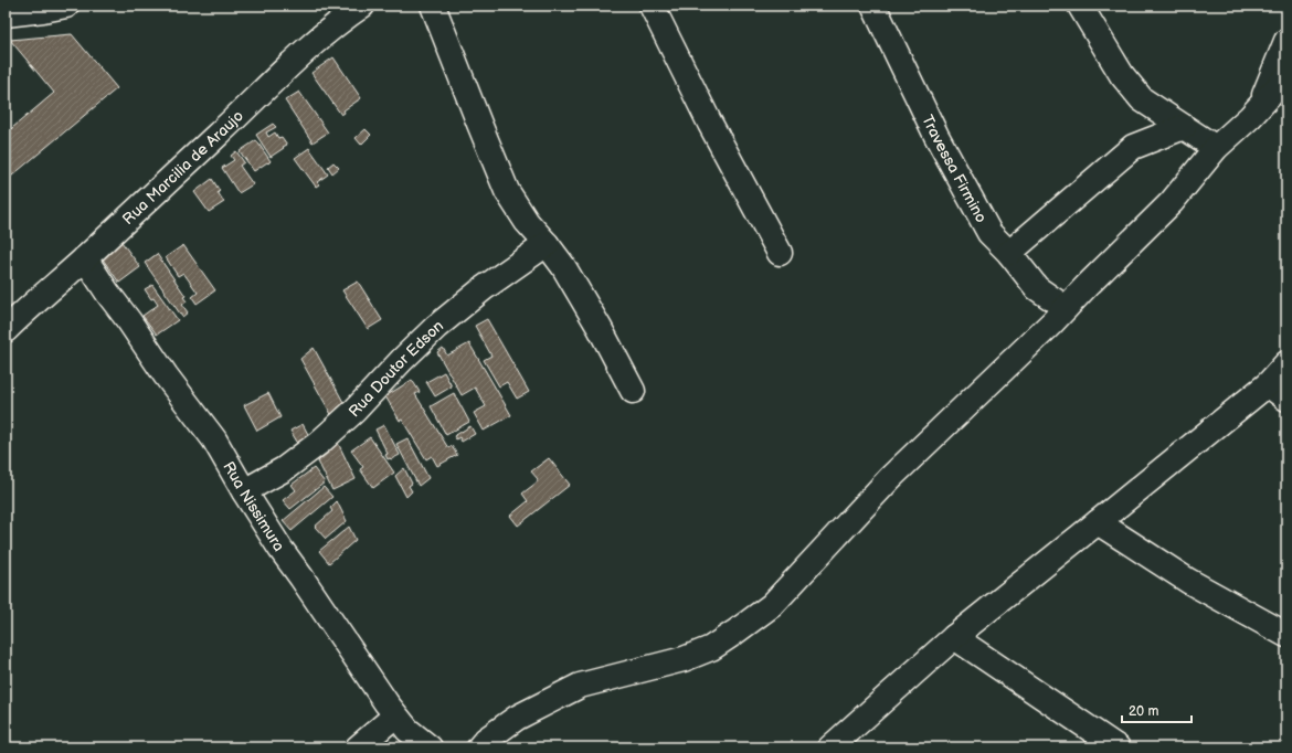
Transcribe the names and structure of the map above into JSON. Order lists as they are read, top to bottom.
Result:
{
  "streets": {
    "street": [
      "Rua Marcilia de Araujo",
      "Travessa Firmino",
      "Rua Doutor Edson",
      "Rua Nissimura"
    ]
  },
  "crossings": [
    ["Rua Marcilia de Araujo", "Rua Nissimura"],
    ["Rua Doutor Edson", "Rua Nissimura"]
  ],
  "scale_bar": "20 m"
}
